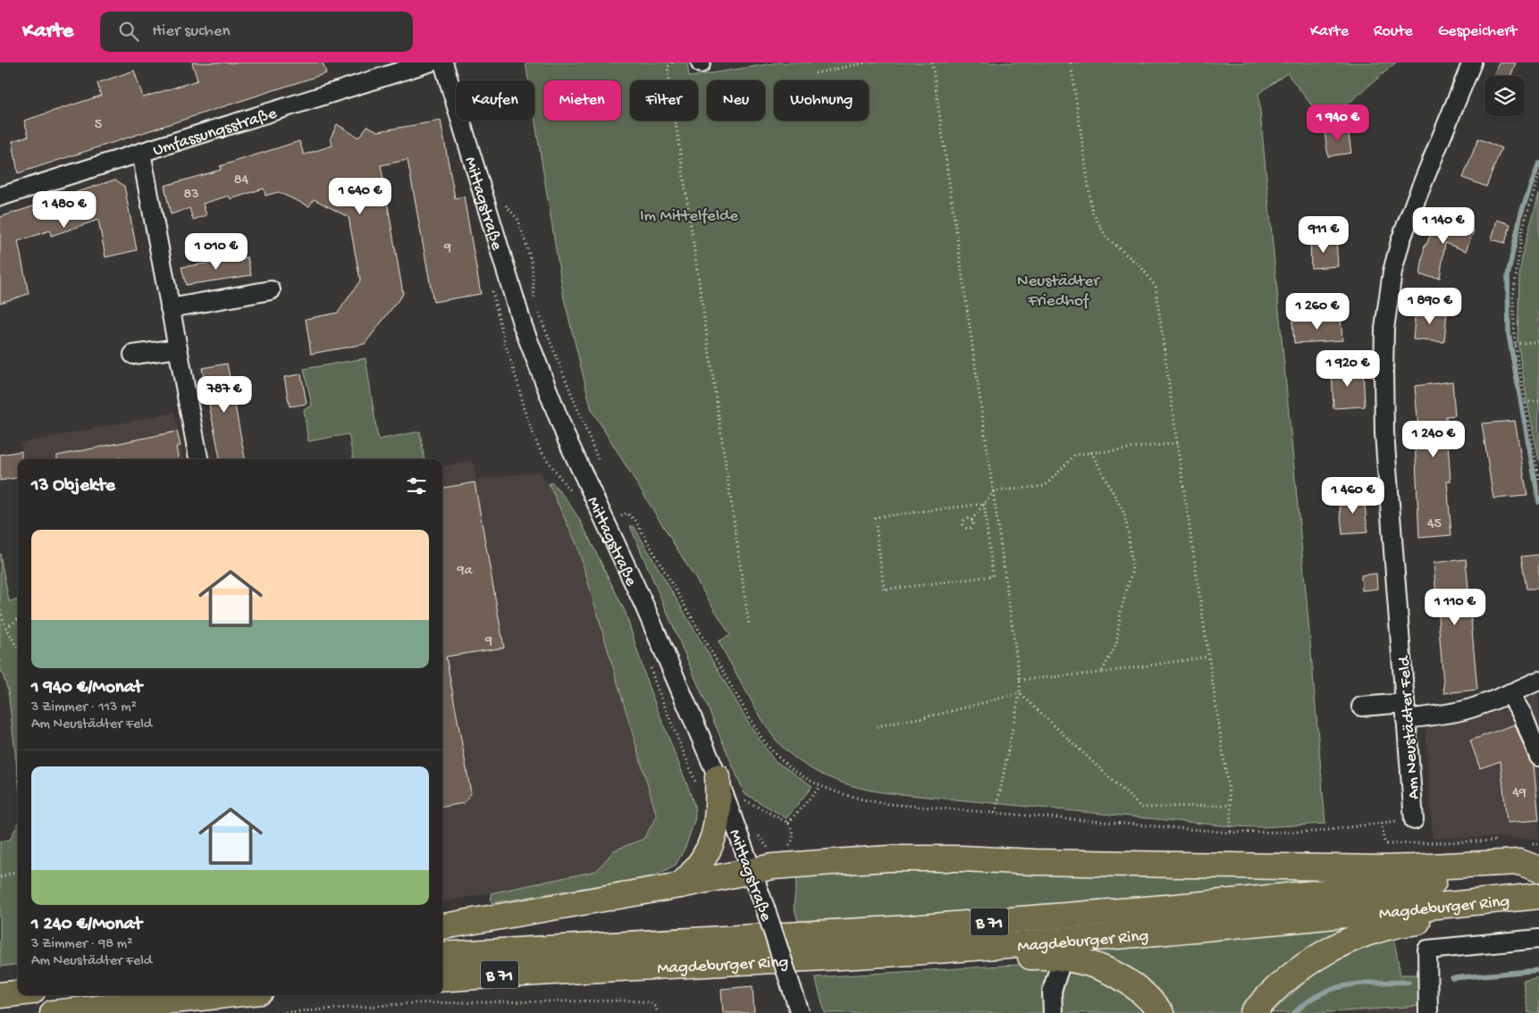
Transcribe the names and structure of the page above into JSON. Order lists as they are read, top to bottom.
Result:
{
  "streets": {
    "highway": ["Magdeburger Ring", "B 71"],
    "street": ["Umfassungsstraße", "Mittagstraße", "Am Neustädter Feld"]
  },
  "parks": ["Im Mittelfelde", "Neustädter Friedhof"],
  "house_numbers": [
    "5",
    "84",
    "83",
    "9",
    "45",
    "9a",
    "9",
    "49"
  ],
  "page": {
    "header": "Karte",
    "search": "Hier suchen",
    "nav": ["Karte", "Route", "Gespeichert"],
    "chip": [
      "Kaufen",
      "Mieten",
      "Filter",
      "Neu",
      "Wohnung"
    ],
    "price": [
      "1 940 €",
      "1 640 €",
      "1 480 €",
      "1 140 €",
      "911 €",
      "1 010 €",
      "1 890 €",
      "1 260 €",
      "1 920 €",
      "787 €",
      "1 240 €",
      "1 460 €",
      "1 110 €"
    ],
    "heading": "13 Objekte",
    "list": [
      {
        "name": "1 940 €/Monat",
        "note": "3 Zimmer · 113 m² · Am Neustädter Feld"
      },
      {
        "name": "1 240 €/Monat",
        "note": "3 Zimmer · 98 m² · Am Neustädter Feld"
      }
    ]
  }
}
